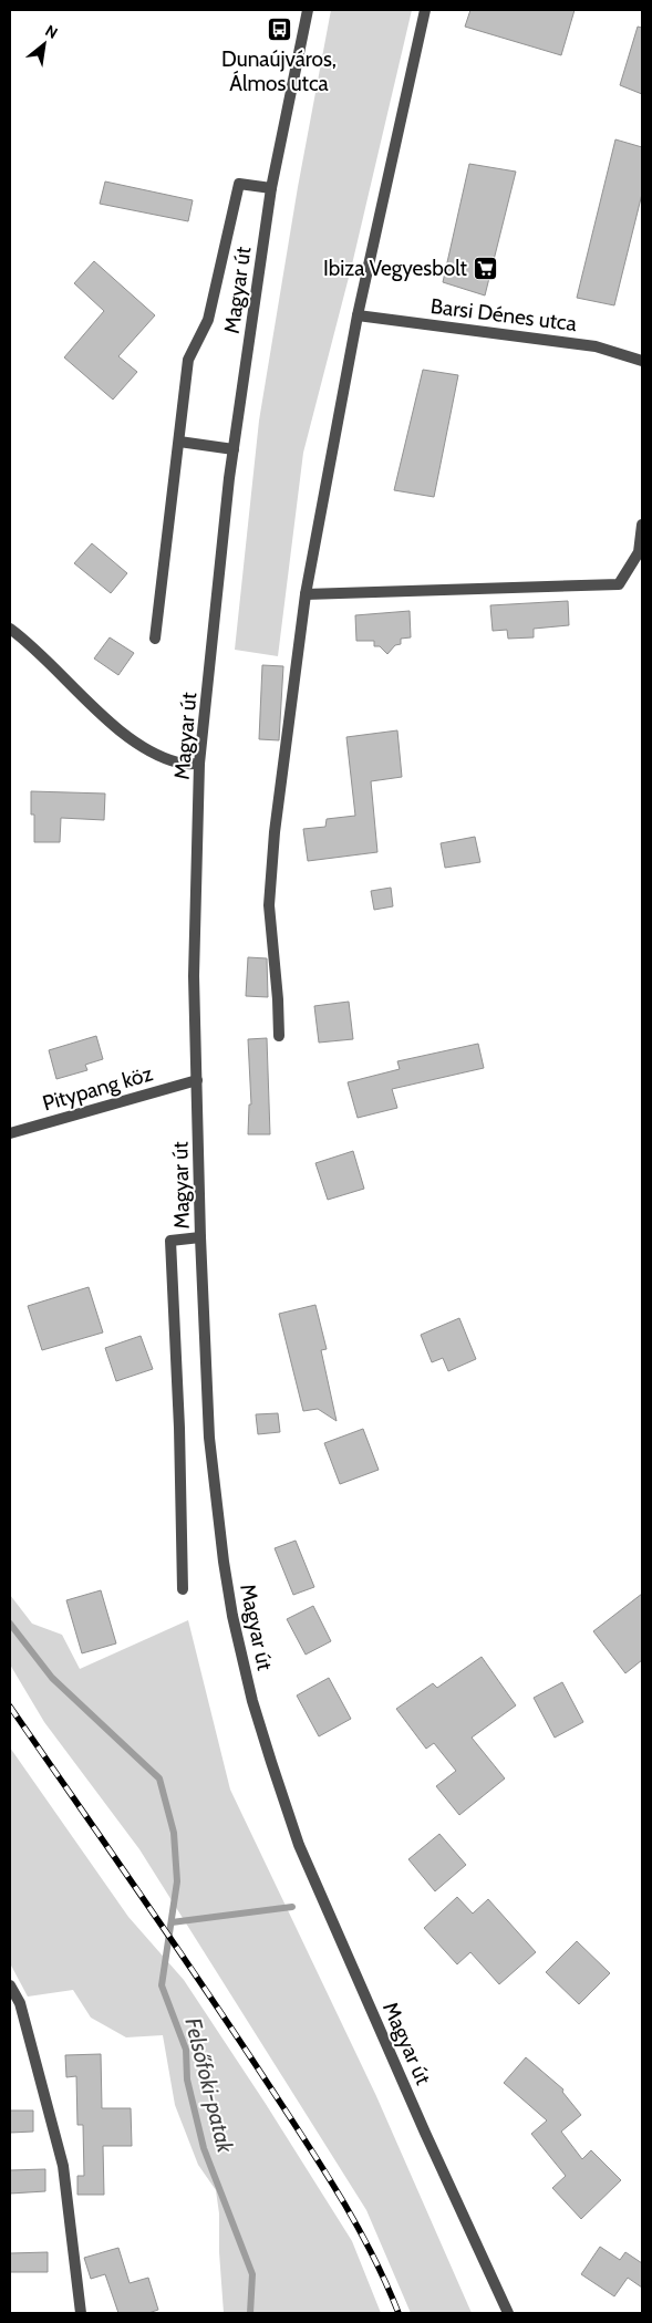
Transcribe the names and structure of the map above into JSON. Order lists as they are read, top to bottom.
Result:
{
  "streets": {
    "street": ["Magyar út", "Barsi Dénes utca", "Pitypang köz"]
  },
  "crossings": [
    ["Magyar út", "Pitypang köz"]
  ],
  "water": ["Felsőfoki-patak"],
  "places": {
    "bus stop": ["Dunaújváros, Álmos utca"],
    "supermarket": ["Ibiza Vegyesbolt"]
  },
  "north": "top right"
}
